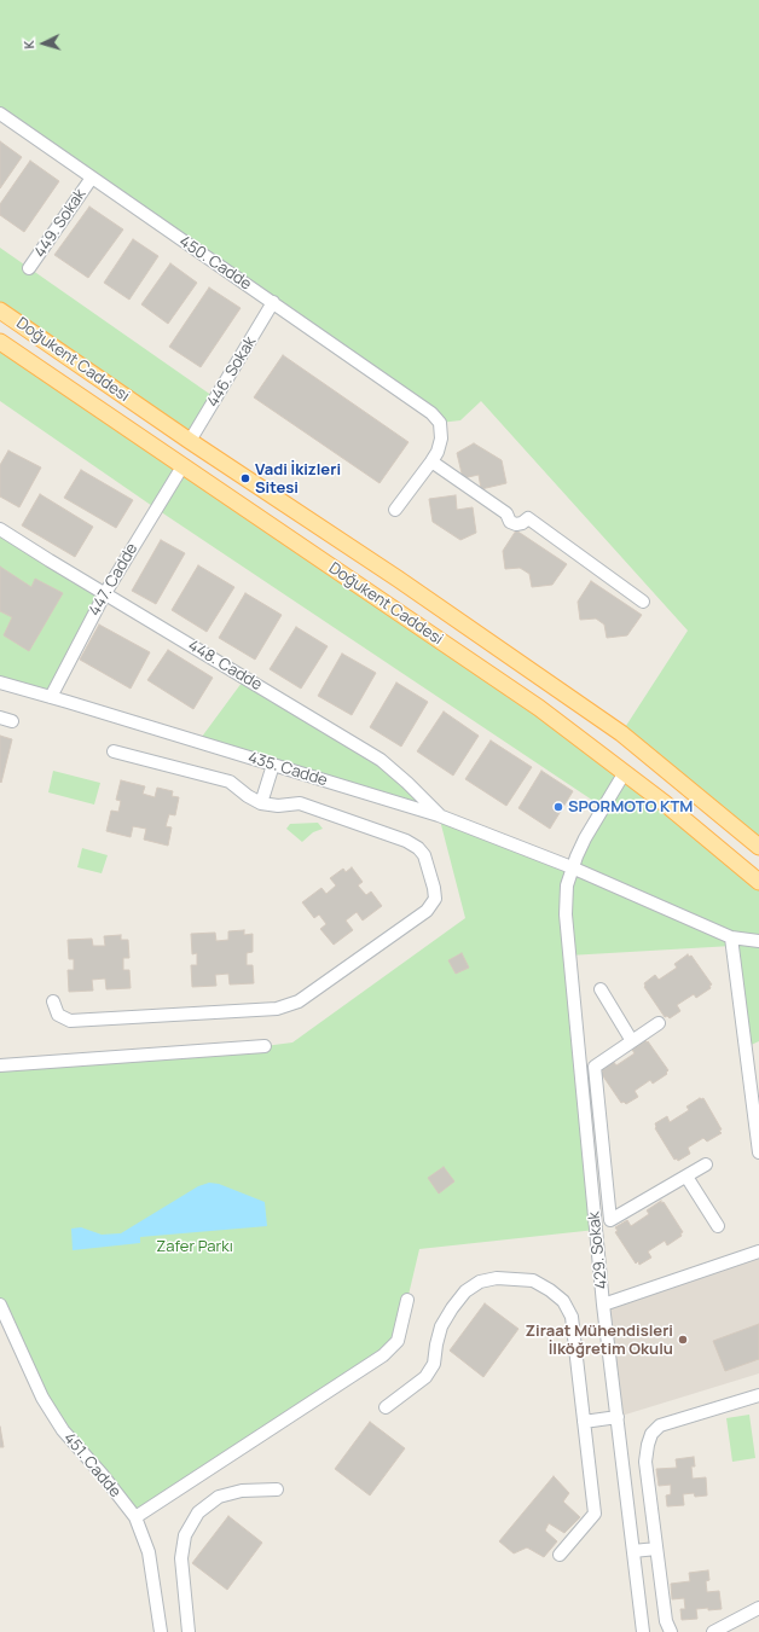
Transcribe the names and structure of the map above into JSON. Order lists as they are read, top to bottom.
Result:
{
  "streets": {
    "main road": ["Doğukent Caddesi"],
    "street": [
      "449. Sokak",
      "450. Cadde",
      "446. Sokak",
      "447. Cadde",
      "448. Cadde",
      "435. Cadde",
      "429. Sokak",
      "451. Cadde"
    ]
  },
  "crossings": [
    ["449. Sokak", "450. Cadde"],
    ["450. Cadde", "446. Sokak"],
    ["Doğukent Caddesi", "446. Sokak"],
    ["Doğukent Caddesi", "447. Cadde"],
    ["Doğukent Caddesi", "429. Sokak"],
    ["447. Cadde", "448. Cadde"],
    ["447. Cadde", "435. Cadde"],
    ["448. Cadde", "435. Cadde"],
    ["435. Cadde", "429. Sokak"]
  ],
  "parks": ["Zafer Parkı"],
  "places": ["Vadi İkizleri Sitesi", "SPORMOTO KTM", "Ziraat Mühendisleri İlköğretim Okulu"],
  "north": "left"
}
